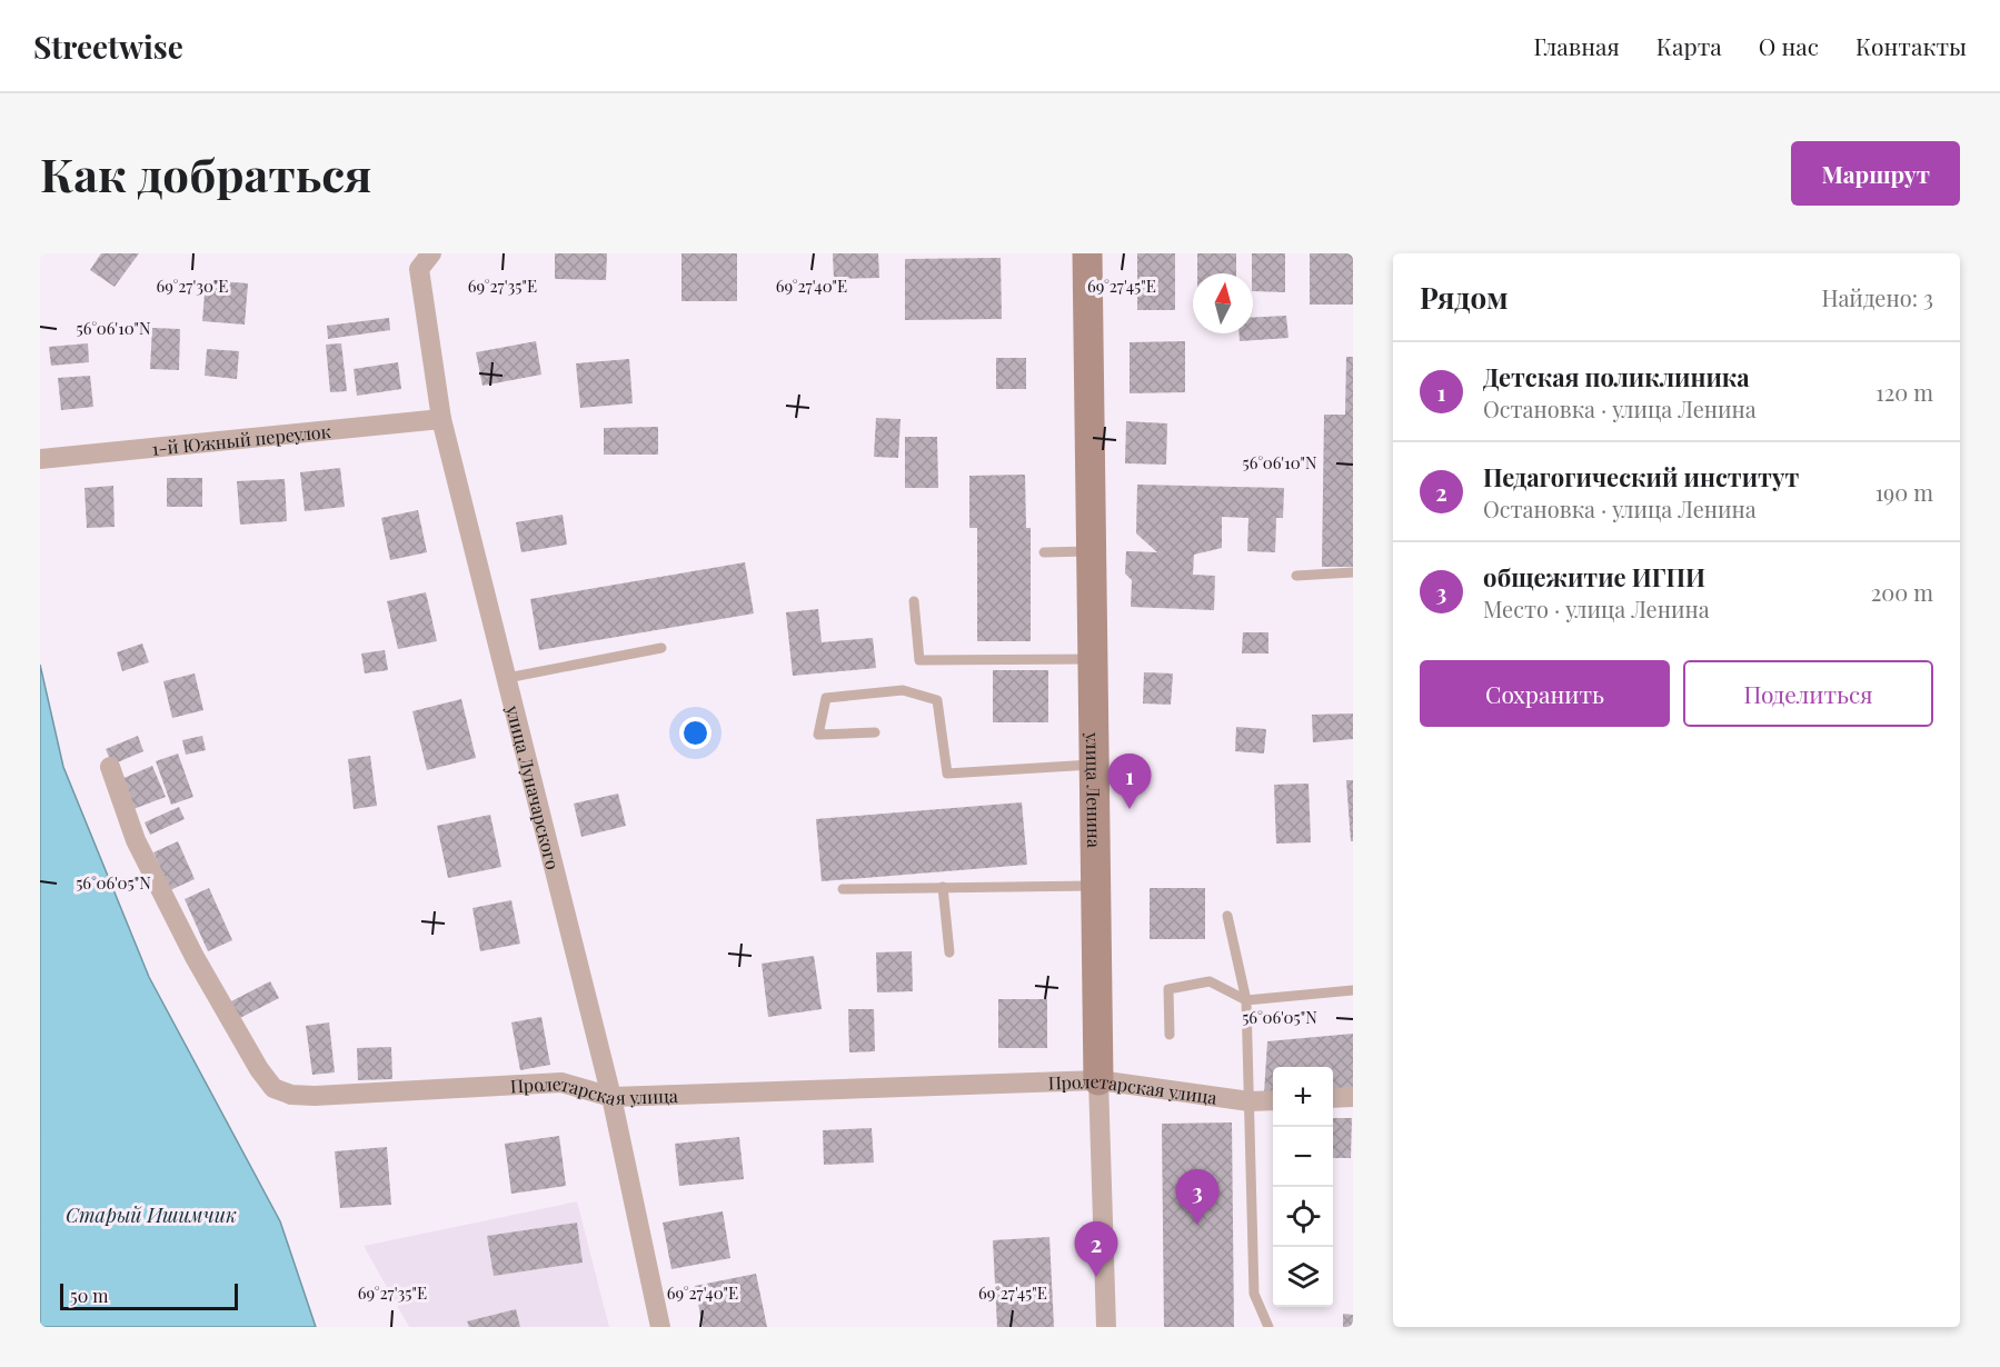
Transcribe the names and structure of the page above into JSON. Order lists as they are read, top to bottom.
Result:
{
  "streets": {
    "street": [
      "1-й Южный переулок",
      "улица Луначарского",
      "улица Ленина",
      "Пролетарская улица"
    ]
  },
  "crossings": [
    ["1-й Южный переулок", "улица Луначарского"],
    ["улица Луначарского", "Пролетарская улица"],
    ["улица Ленина", "Пролетарская улица"]
  ],
  "water": ["Старый Ишимчик"],
  "scale_bar": "50 m",
  "north": "top",
  "page": {
    "header": "Streetwise",
    "nav": [
      "Главная",
      "Карта",
      "О нас",
      "Контакты"
    ],
    "buttons": [
      "Маршрут",
      ["Сохранить", "Поделиться"]
    ],
    "title": "Как добраться",
    "heading": ["Рядом", "Найдено: 3"],
    "list": [
      {
        "mark": "1",
        "name": "Детская поликлиника",
        "note": "Остановка · улица Ленина",
        "value": "120 m"
      },
      {
        "mark": "2",
        "name": "Педагогический институт",
        "note": "Остановка · улица Ленина",
        "value": "190 m"
      },
      {
        "mark": "3",
        "name": "общежитие ИГПИ",
        "note": "Место · улица Ленина",
        "value": "200 m"
      }
    ],
    "pins": ["1", "3", "2"],
    "map_buttons": ["+", "−"],
    "scale": "50 m"
  },
  "coordinates": [
    "69°27'30\"E",
    "69°27'35\"E",
    "69°27'40\"E",
    "69°27'45\"E",
    "56°06'10\"N",
    "56°06'05\"N"
  ]
}
